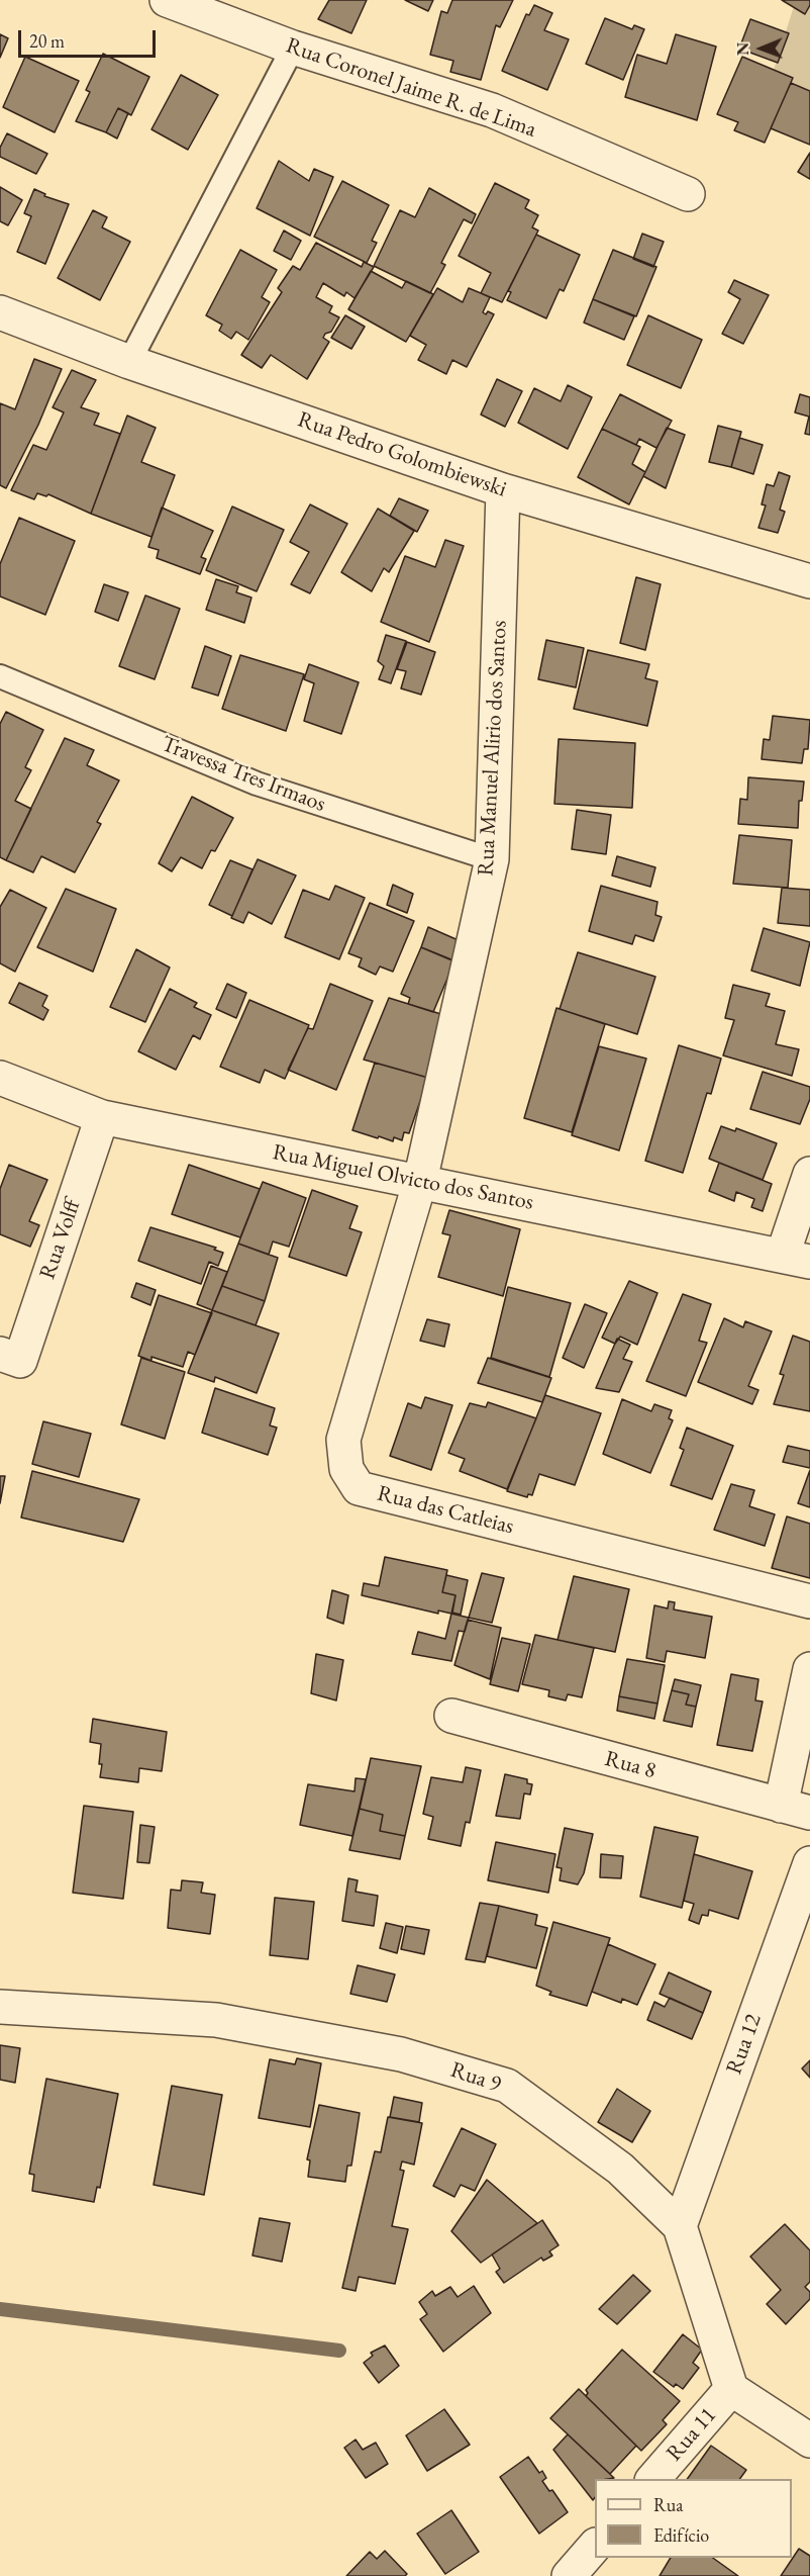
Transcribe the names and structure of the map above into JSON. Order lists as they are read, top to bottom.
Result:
{
  "streets": {
    "street": [
      "Rua Coronel Jaime R. de Lima",
      "Rua Pedro Golombiewski",
      "Rua Manuel Alirio dos Santos",
      "Rua Miguel Olvicto dos Santos",
      "Rua Volff",
      "Rua das Catleias",
      "Rua 8",
      "Rua 12",
      "Rua 9",
      "Rua 11"
    ],
    "lane": ["Travessa Tres Irmaos"]
  },
  "crossings": [
    ["Rua Pedro Golombiewski", "Rua Manuel Alirio dos Santos"],
    ["Rua Manuel Alirio dos Santos", "Travessa Tres Irmaos"],
    ["Rua Manuel Alirio dos Santos", "Rua Miguel Olvicto dos Santos"],
    ["Rua Manuel Alirio dos Santos", "Rua das Catleias"],
    ["Rua Miguel Olvicto dos Santos", "Rua Volff"],
    ["Rua Miguel Olvicto dos Santos", "Rua das Catleias"],
    ["Rua 12", "Rua 9"],
    ["Rua 9", "Rua 11"]
  ],
  "legend": ["Rua", "Edifício"],
  "scale_bar": "20 m",
  "north": "left"
}
